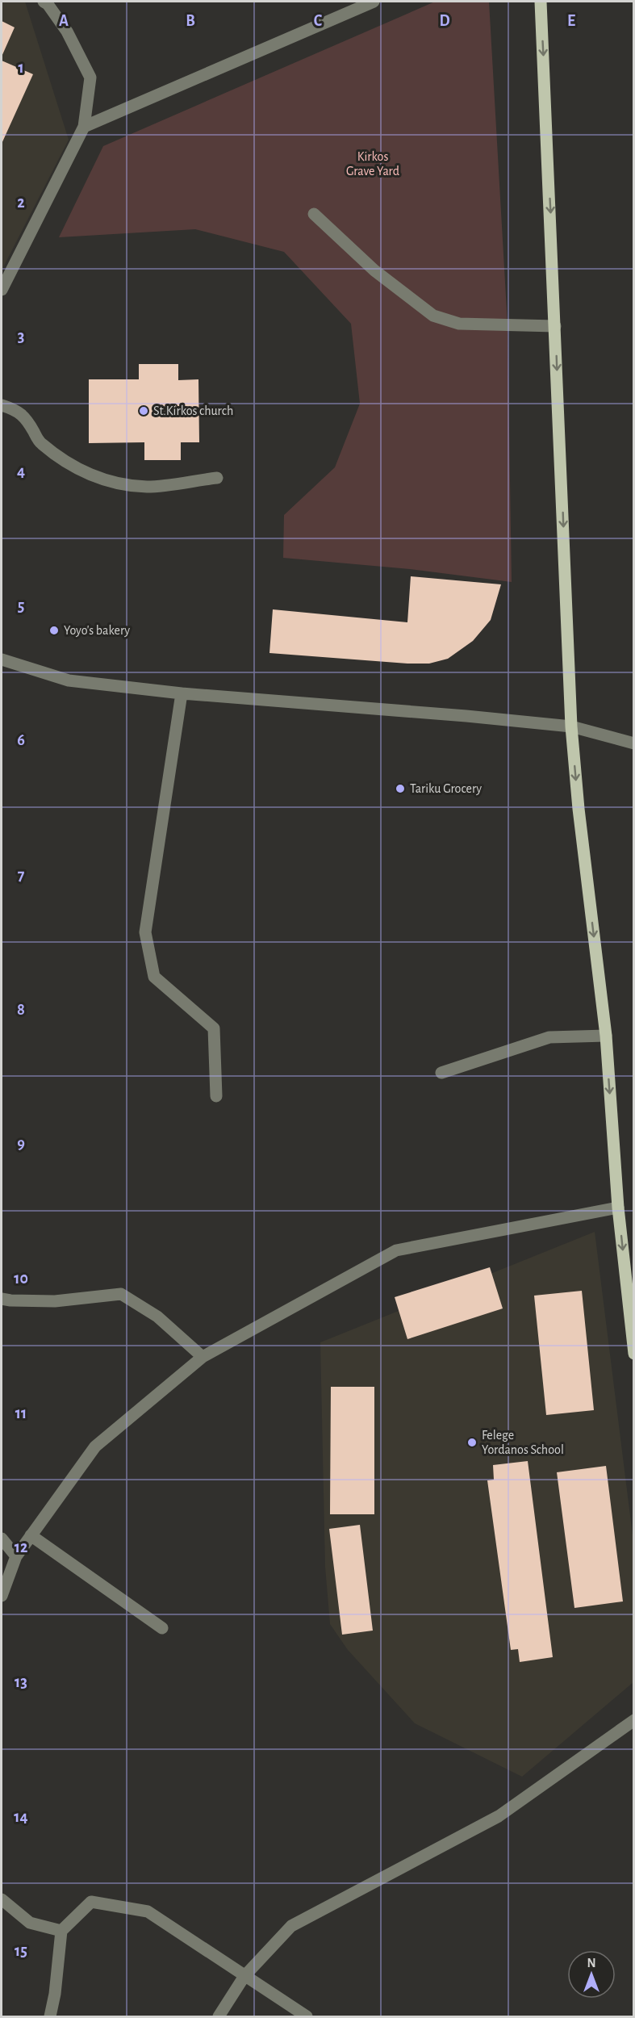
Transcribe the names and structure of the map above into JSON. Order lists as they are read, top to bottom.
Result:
{
  "parks": ["Kirkos Grave Yard"],
  "places": [
    "St.Kirkos church",
    "Yoyo's bakery",
    "Tariku Grocery",
    "Felege Yordanos School"
  ],
  "north": "top",
  "grid": {
    "columns": [
      "A",
      "B",
      "C",
      "D",
      "E"
    ],
    "rows": [
      "1",
      "2",
      "3",
      "4",
      "5",
      "6",
      "7",
      "8",
      "9",
      "10",
      "11",
      "12",
      "13",
      "14",
      "15"
    ]
  }
}
